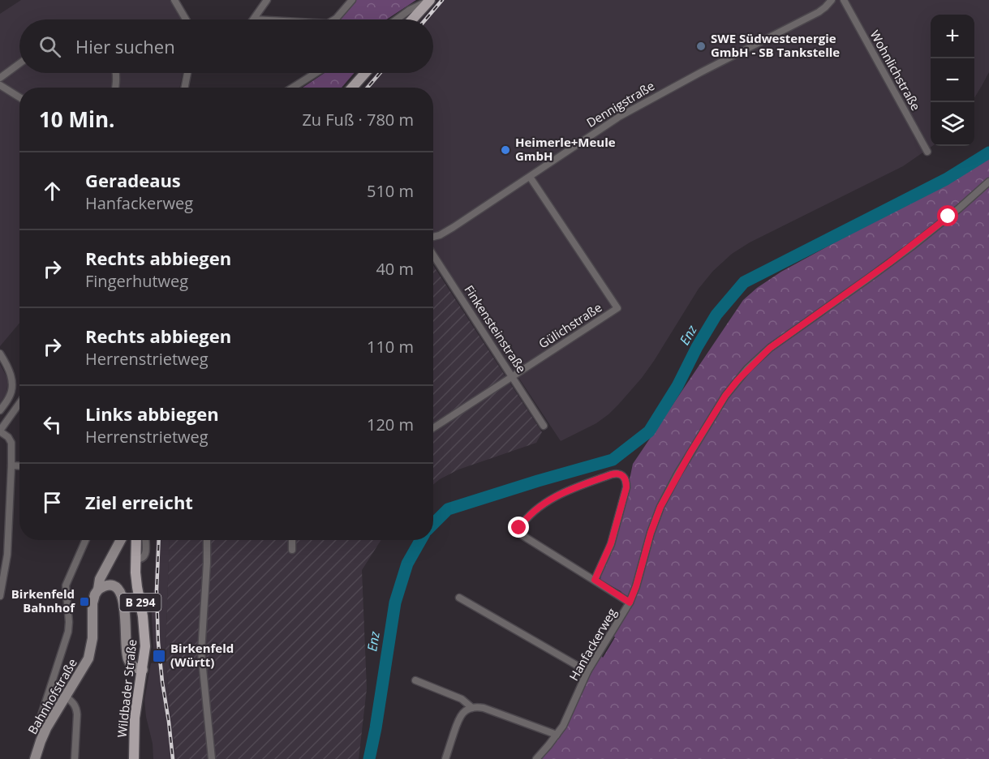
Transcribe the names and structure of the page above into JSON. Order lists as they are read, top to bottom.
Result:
{
  "streets": {
    "main road": ["B 294", "Wildbader Straße", "Bahnhofstraße"],
    "street": [
      "Wohnlichstraße",
      "Dennigstraße",
      "Gülichstraße",
      "Finkensteinstraße",
      "Hanfackerweg"
    ]
  },
  "crossings": [
    ["Dennigstraße", "Gülichstraße"],
    ["Gülichstraße", "Finkensteinstraße"]
  ],
  "water": ["Enz"],
  "places": {
    "other": ["SWE Südwestenergie GmbH - SB Tankstelle", "Heimerle+Meule GmbH"],
    "transit": ["Birkenfeld Bahnhof", "Birkenfeld (Württ)"]
  },
  "page": {
    "map_buttons": ["+", "−"],
    "search": "Hier suchen",
    "heading": ["10 Min.", "Zu Fuß · 780 m"],
    "list": [
      ["Geradeaus", "Hanfackerweg", "510 m"],
      ["Rechts abbiegen", "Fingerhutweg", "40 m"],
      ["Rechts abbiegen", "Herrenstrietweg", "110 m"],
      ["Links abbiegen", "Herrenstrietweg", "120 m"],
      "Ziel erreicht"
    ]
  }
}
